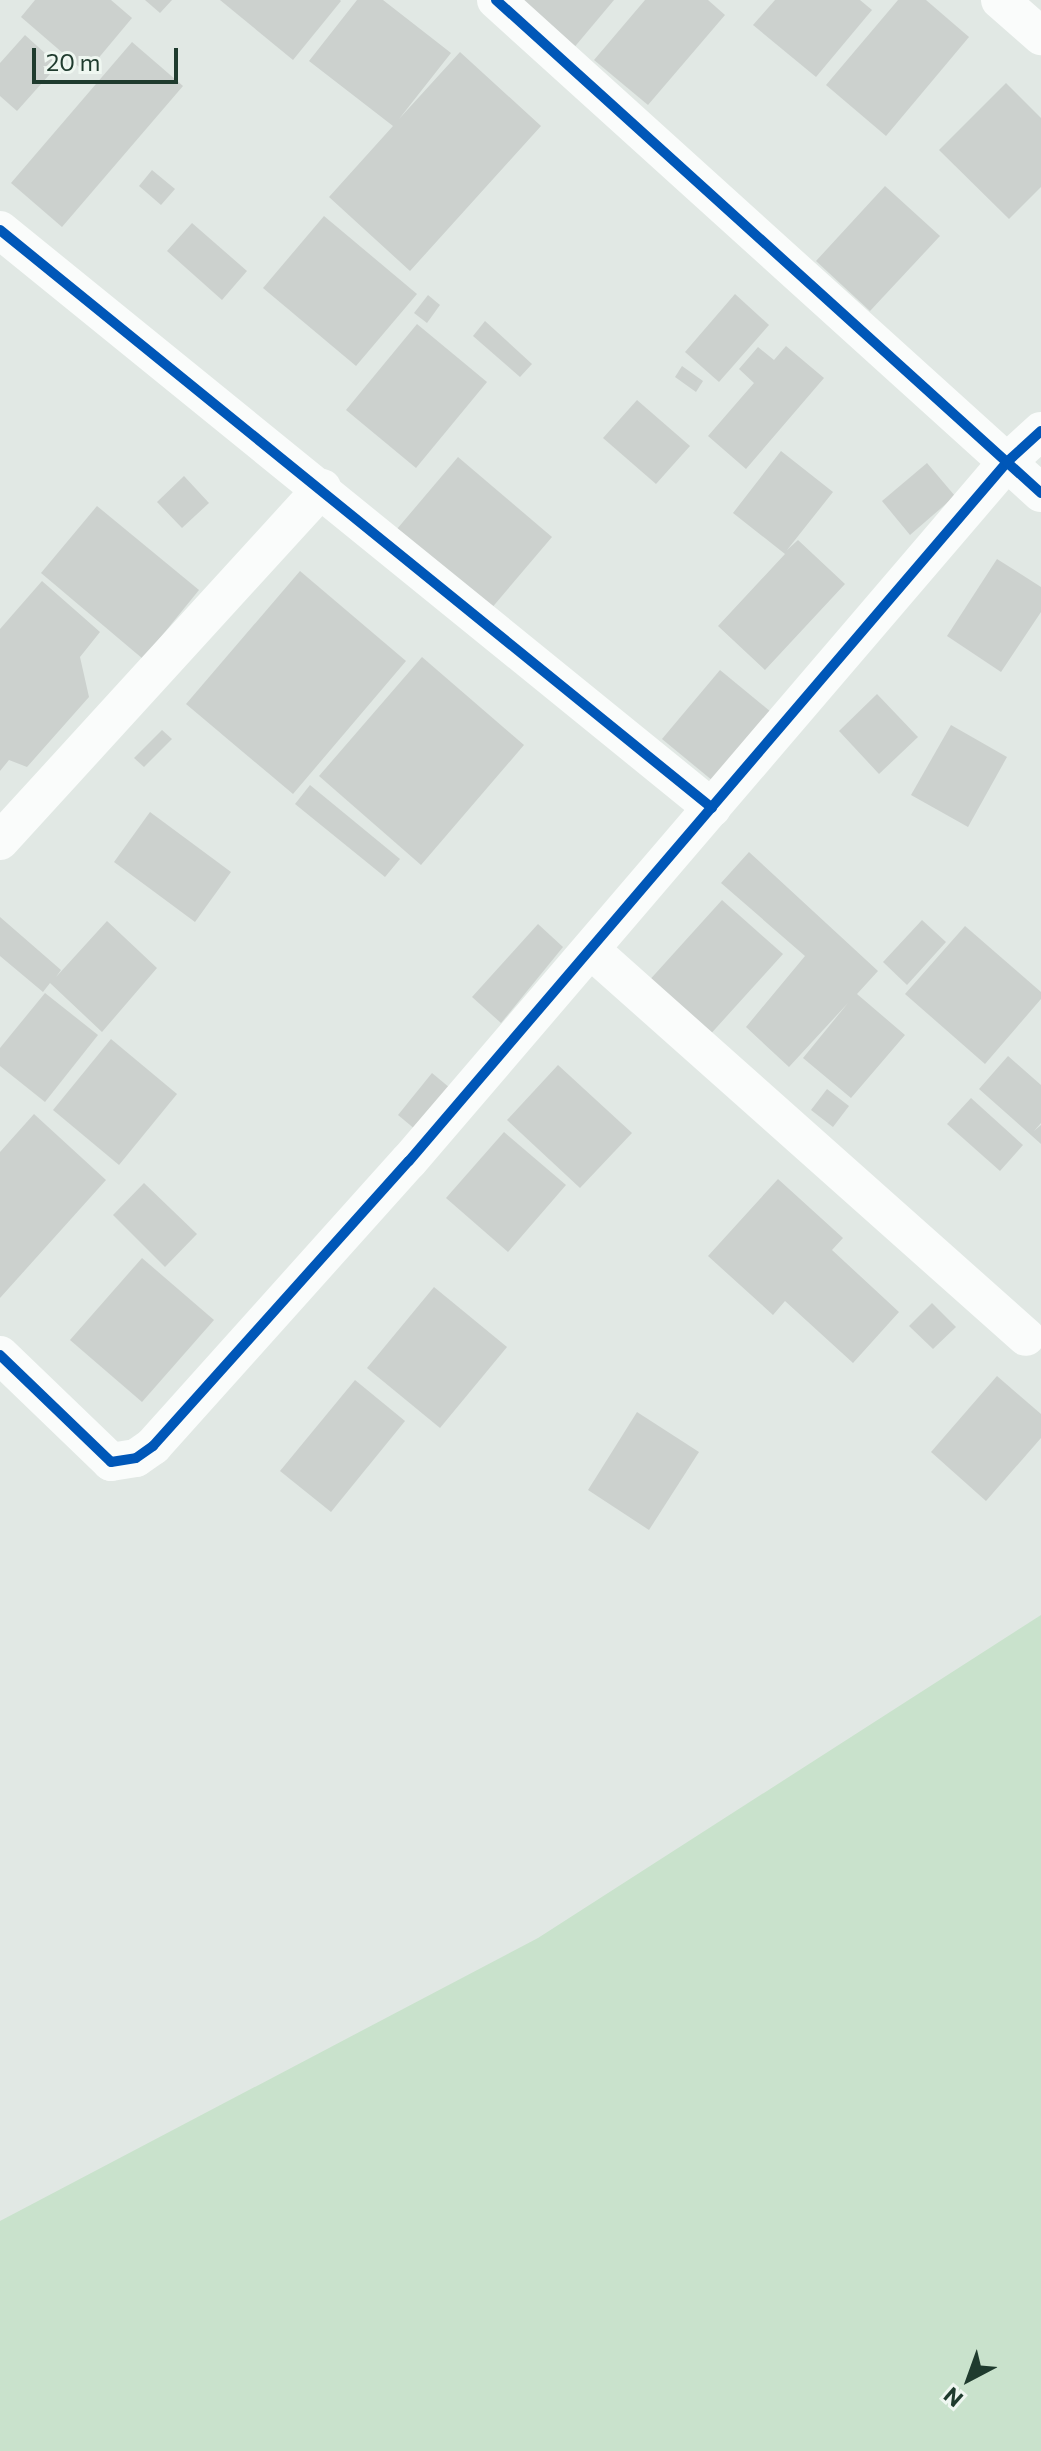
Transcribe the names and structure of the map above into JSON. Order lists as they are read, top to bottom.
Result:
{
  "scale_bar": "20 m",
  "north": "bottom left"
}
